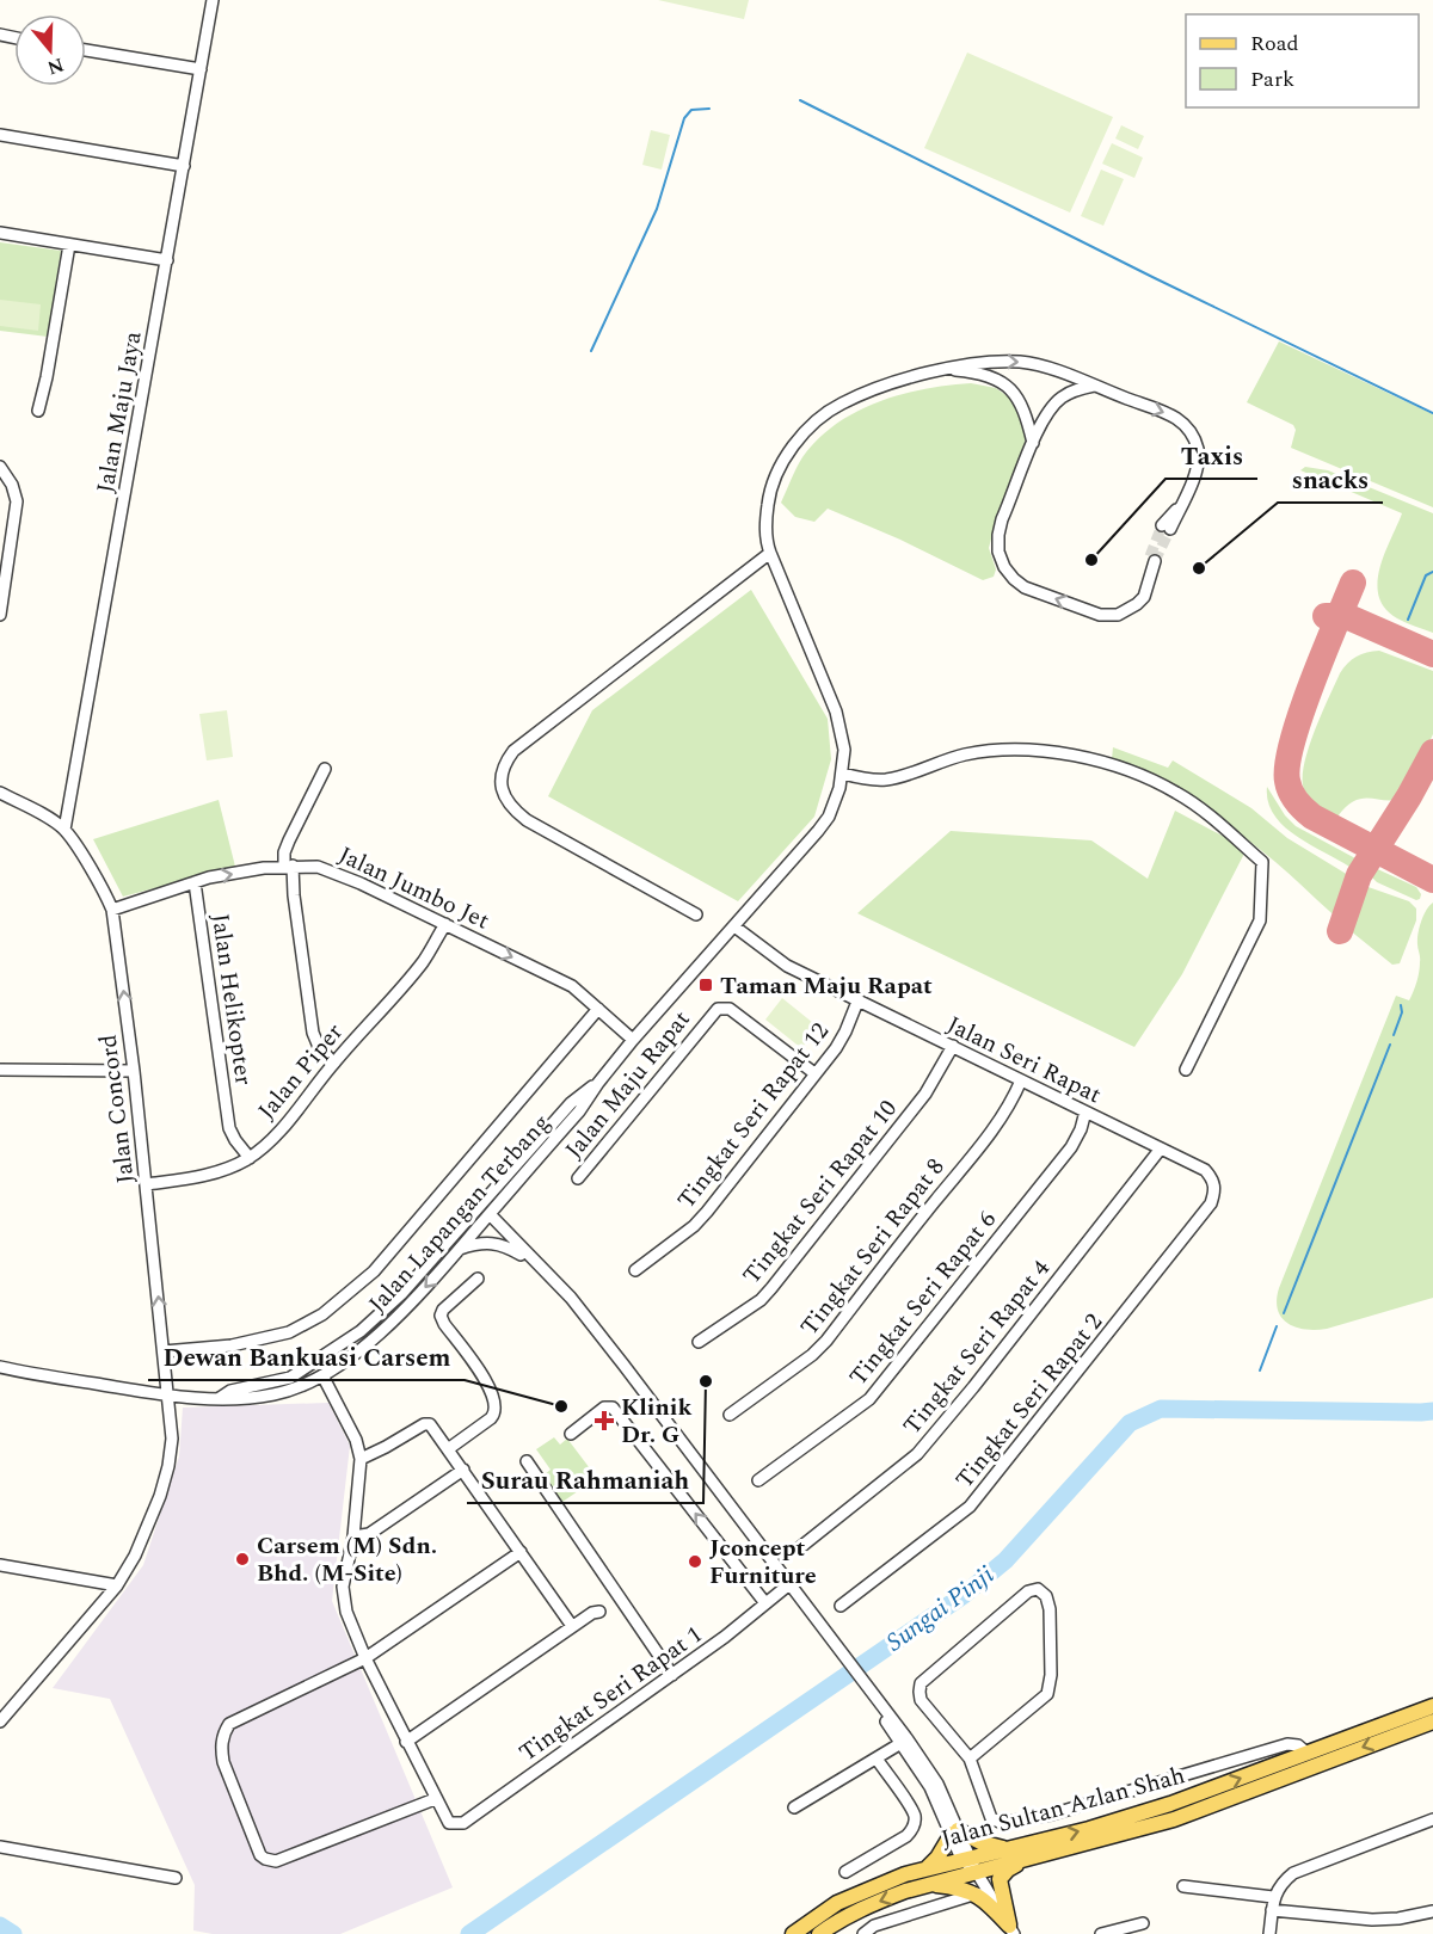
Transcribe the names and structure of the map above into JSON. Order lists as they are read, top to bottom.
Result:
{
  "streets": {
    "main road": ["Jalan Sultan Azlan Shah"],
    "street": [
      "Jalan Maju Jaya",
      "Jalan Jumbo Jet",
      "Jalan Helikopter",
      "Jalan Seri Rapat",
      "Jalan Piper",
      "Jalan Maju Rapat",
      "Jalan Concord",
      "Tingkat Seri Rapat 12",
      "Tingkat Seri Rapat 10",
      "Jalan Lapangan Terbang",
      "Tingkat Seri Rapat 8",
      "Tingkat Seri Rapat 6",
      "Tingkat Seri Rapat 4",
      "Tingkat Seri Rapat 2",
      "Tingkat Seri Rapat 1"
    ]
  },
  "crossings": [
    ["Jalan Maju Jaya", "Jalan Concord"],
    ["Jalan Jumbo Jet", "Jalan Helikopter"],
    ["Jalan Jumbo Jet", "Jalan Piper"],
    ["Jalan Jumbo Jet", "Jalan Concord"],
    ["Jalan Jumbo Jet", "Jalan Lapangan Terbang"],
    ["Jalan Helikopter", "Jalan Piper"],
    ["Jalan Seri Rapat", "Tingkat Seri Rapat 12"],
    ["Jalan Seri Rapat", "Tingkat Seri Rapat 10"],
    ["Jalan Seri Rapat", "Jalan Lapangan Terbang"],
    ["Jalan Seri Rapat", "Tingkat Seri Rapat 8"],
    ["Jalan Seri Rapat", "Tingkat Seri Rapat 6"],
    ["Jalan Seri Rapat", "Tingkat Seri Rapat 4"],
    ["Jalan Seri Rapat", "Tingkat Seri Rapat 2"],
    ["Jalan Piper", "Jalan Concord"],
    ["Jalan Maju Rapat", "Tingkat Seri Rapat 12"],
    ["Jalan Concord", "Jalan Lapangan Terbang"]
  ],
  "one_way": ["Jalan Jumbo Jet"],
  "water": ["Sungai Pinji"],
  "places": {
    "other": [
      "Taxis",
      "snacks",
      "Surau Rahmaniah",
      "Dewan Bankuasi Carsem",
      "Carsem (M) Sdn. Bhd. (M-Site)",
      "Jconcept Furniture"
    ],
    "transit": ["Taman Maju Rapat"],
    "health": ["Klinik Dr. G"]
  },
  "legend": ["Road", "Park"],
  "north": "bottom"
}
